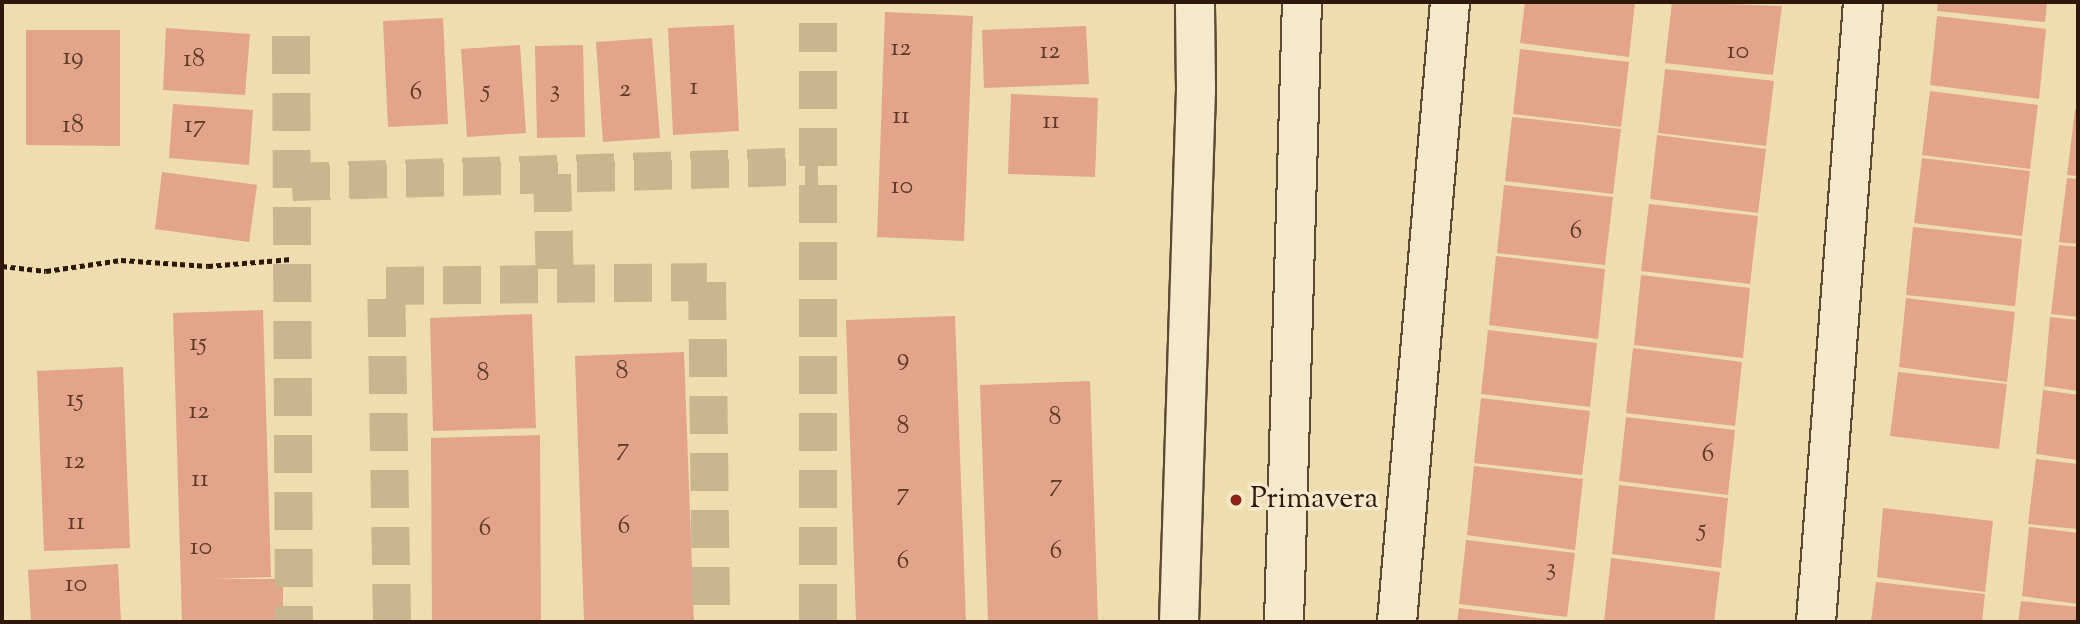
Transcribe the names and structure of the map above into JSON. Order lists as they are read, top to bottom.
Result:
{
  "places": ["Primavera"],
  "house_numbers": [
    "12",
    "12",
    "10",
    "19",
    "18",
    "1",
    "2",
    "5",
    "3",
    "6",
    "11",
    "11",
    "18",
    "17",
    "10",
    "6",
    "15",
    "9",
    "8",
    "8",
    "15",
    "12",
    "8",
    "8",
    "7",
    "6",
    "12",
    "11",
    "7",
    "7",
    "11",
    "6",
    "6",
    "5",
    "10",
    "6",
    "6",
    "3",
    "10"
  ]
}
